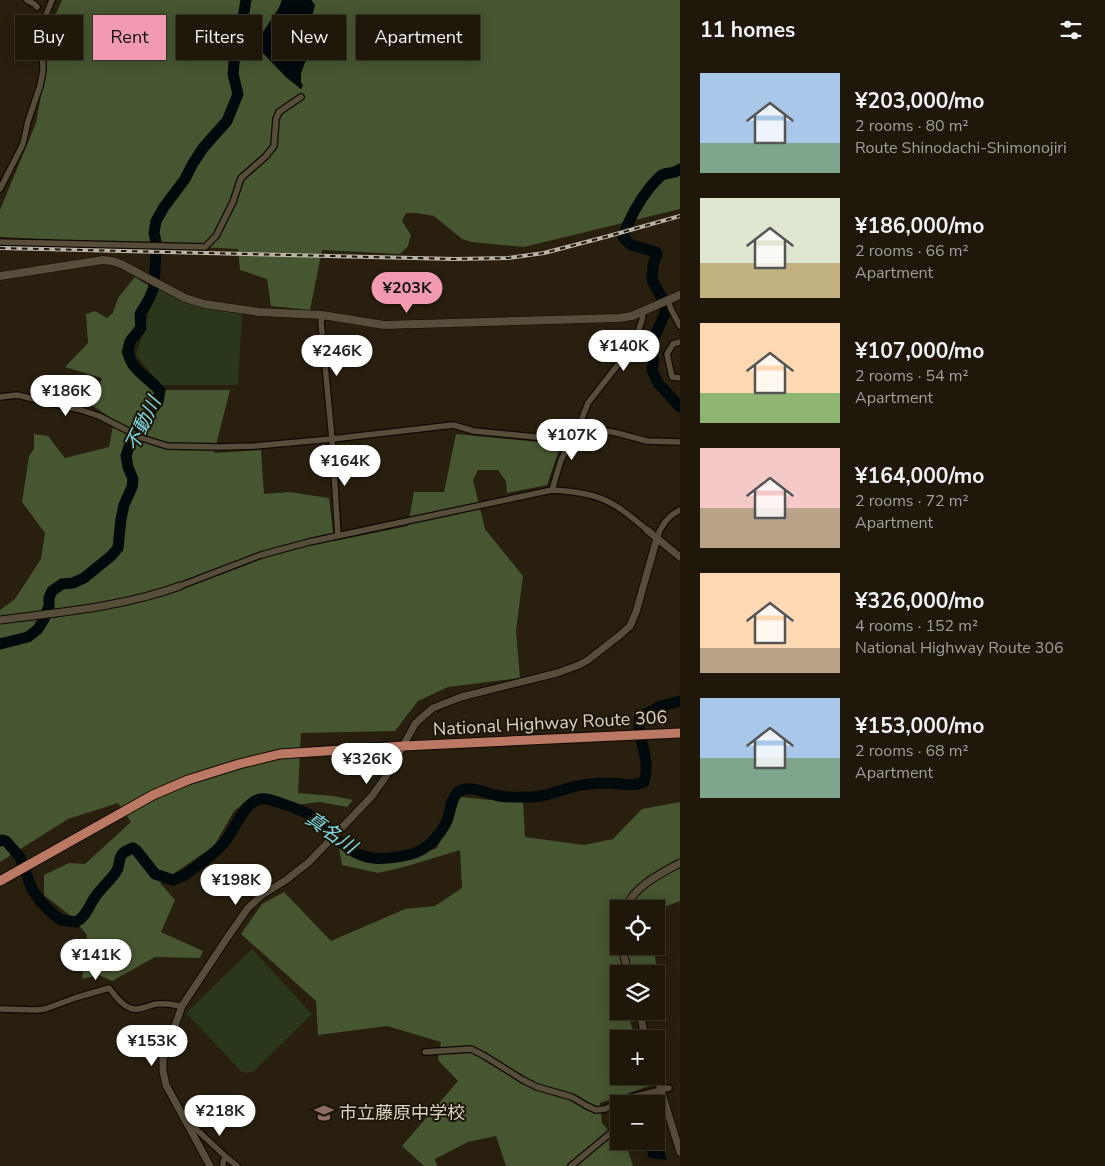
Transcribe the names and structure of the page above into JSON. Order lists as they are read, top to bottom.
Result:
{
  "streets": {
    "highway": ["National Highway Route 306"]
  },
  "water": ["不動川", "真名川"],
  "places": {
    "school or university": ["市立藤原中学校"]
  },
  "page": {
    "heading": "11 homes",
    "chip": [
      "Buy",
      "Rent",
      "Filters",
      "New",
      "Apartment"
    ],
    "list": [
      {
        "name": "¥203,000/mo",
        "note": "2 rooms · 80 m² · Route Shinodachi-Shimonojiri"
      },
      {
        "name": "¥186,000/mo",
        "note": "2 rooms · 66 m² · Apartment"
      },
      {
        "name": "¥107,000/mo",
        "note": "2 rooms · 54 m² · Apartment"
      },
      {
        "name": "¥164,000/mo",
        "note": "2 rooms · 72 m² · Apartment"
      },
      {
        "name": "¥326,000/mo",
        "note": "4 rooms · 152 m² · National Highway Route 306"
      },
      {
        "name": "¥153,000/mo",
        "note": "2 rooms · 68 m² · Apartment"
      }
    ],
    "price": [
      "¥203K",
      "¥140K",
      "¥246K",
      "¥186K",
      "¥107K",
      "¥164K",
      "¥326K",
      "¥198K",
      "¥141K",
      "¥153K",
      "¥218K"
    ],
    "map_buttons": ["+", "−"]
  }
}
